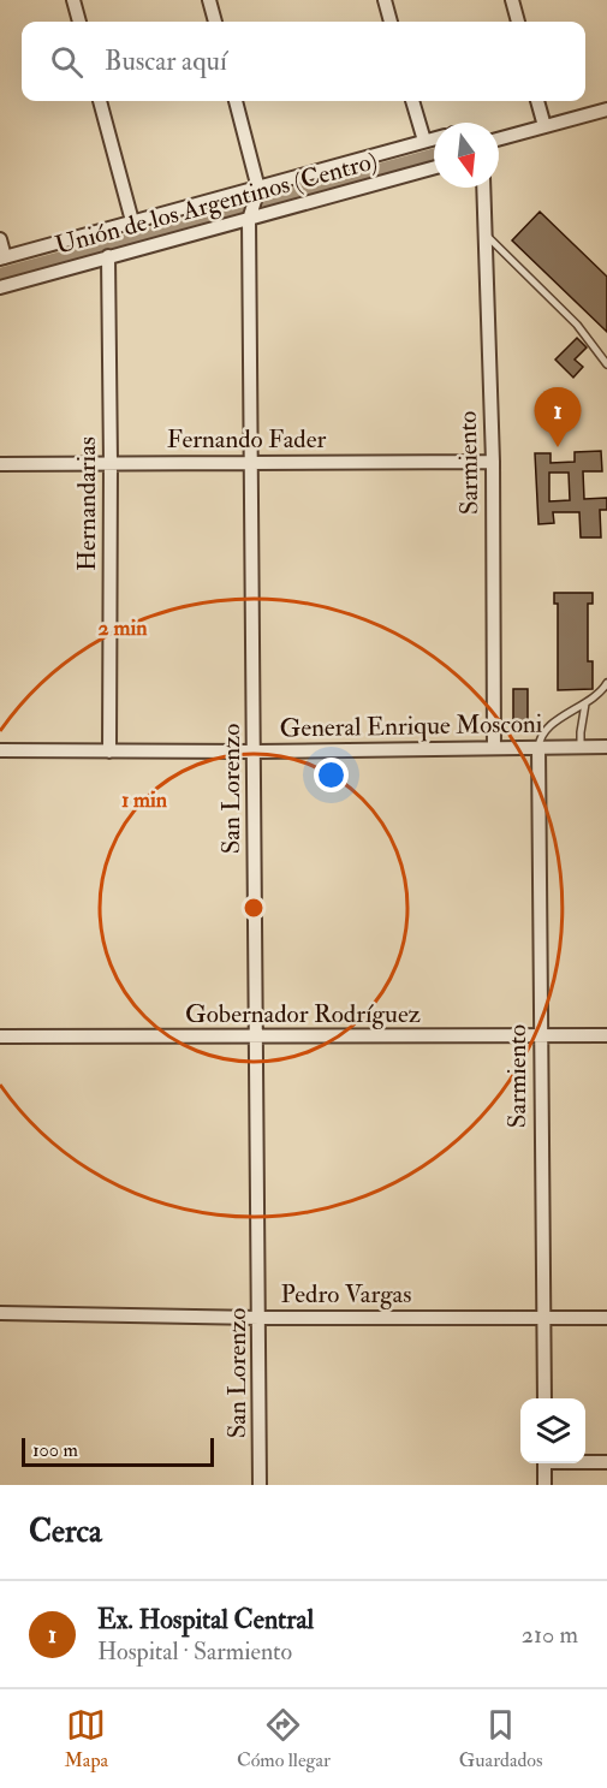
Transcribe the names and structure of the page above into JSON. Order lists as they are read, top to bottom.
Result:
{
  "streets": {
    "street": [
      "Unión de los Argentinos (Centro)",
      "Fernando Fader",
      "Sarmiento",
      "Hernandarias",
      "General Enrique Mosconi",
      "San Lorenzo",
      "Gobernador Rodríguez",
      "Pedro Vargas"
    ]
  },
  "crossings": [
    ["Unión de los Argentinos (Centro)", "Hernandarias"],
    ["Unión de los Argentinos (Centro)", "San Lorenzo"],
    ["Fernando Fader", "Sarmiento"],
    ["Fernando Fader", "Hernandarias"],
    ["Fernando Fader", "San Lorenzo"],
    ["Sarmiento", "General Enrique Mosconi"],
    ["Sarmiento", "Gobernador Rodríguez"],
    ["Sarmiento", "Pedro Vargas"],
    ["Hernandarias", "General Enrique Mosconi"],
    ["General Enrique Mosconi", "San Lorenzo"],
    ["San Lorenzo", "Gobernador Rodríguez"],
    ["San Lorenzo", "Pedro Vargas"]
  ],
  "scale_bar": "100 m",
  "north": "bottom",
  "page": {
    "search": "Buscar aquí",
    "pins": "1",
    "scale": "100 m",
    "heading": "Cerca",
    "list": [
      {
        "mark": "1",
        "name": "Ex. Hospital Central",
        "note": "Hospital · Sarmiento",
        "value": "210 m"
      }
    ],
    "nav": ["Mapa", "Cómo llegar", "Guardados"]
  },
  "rings": ["2 min", "1 min"]
}
